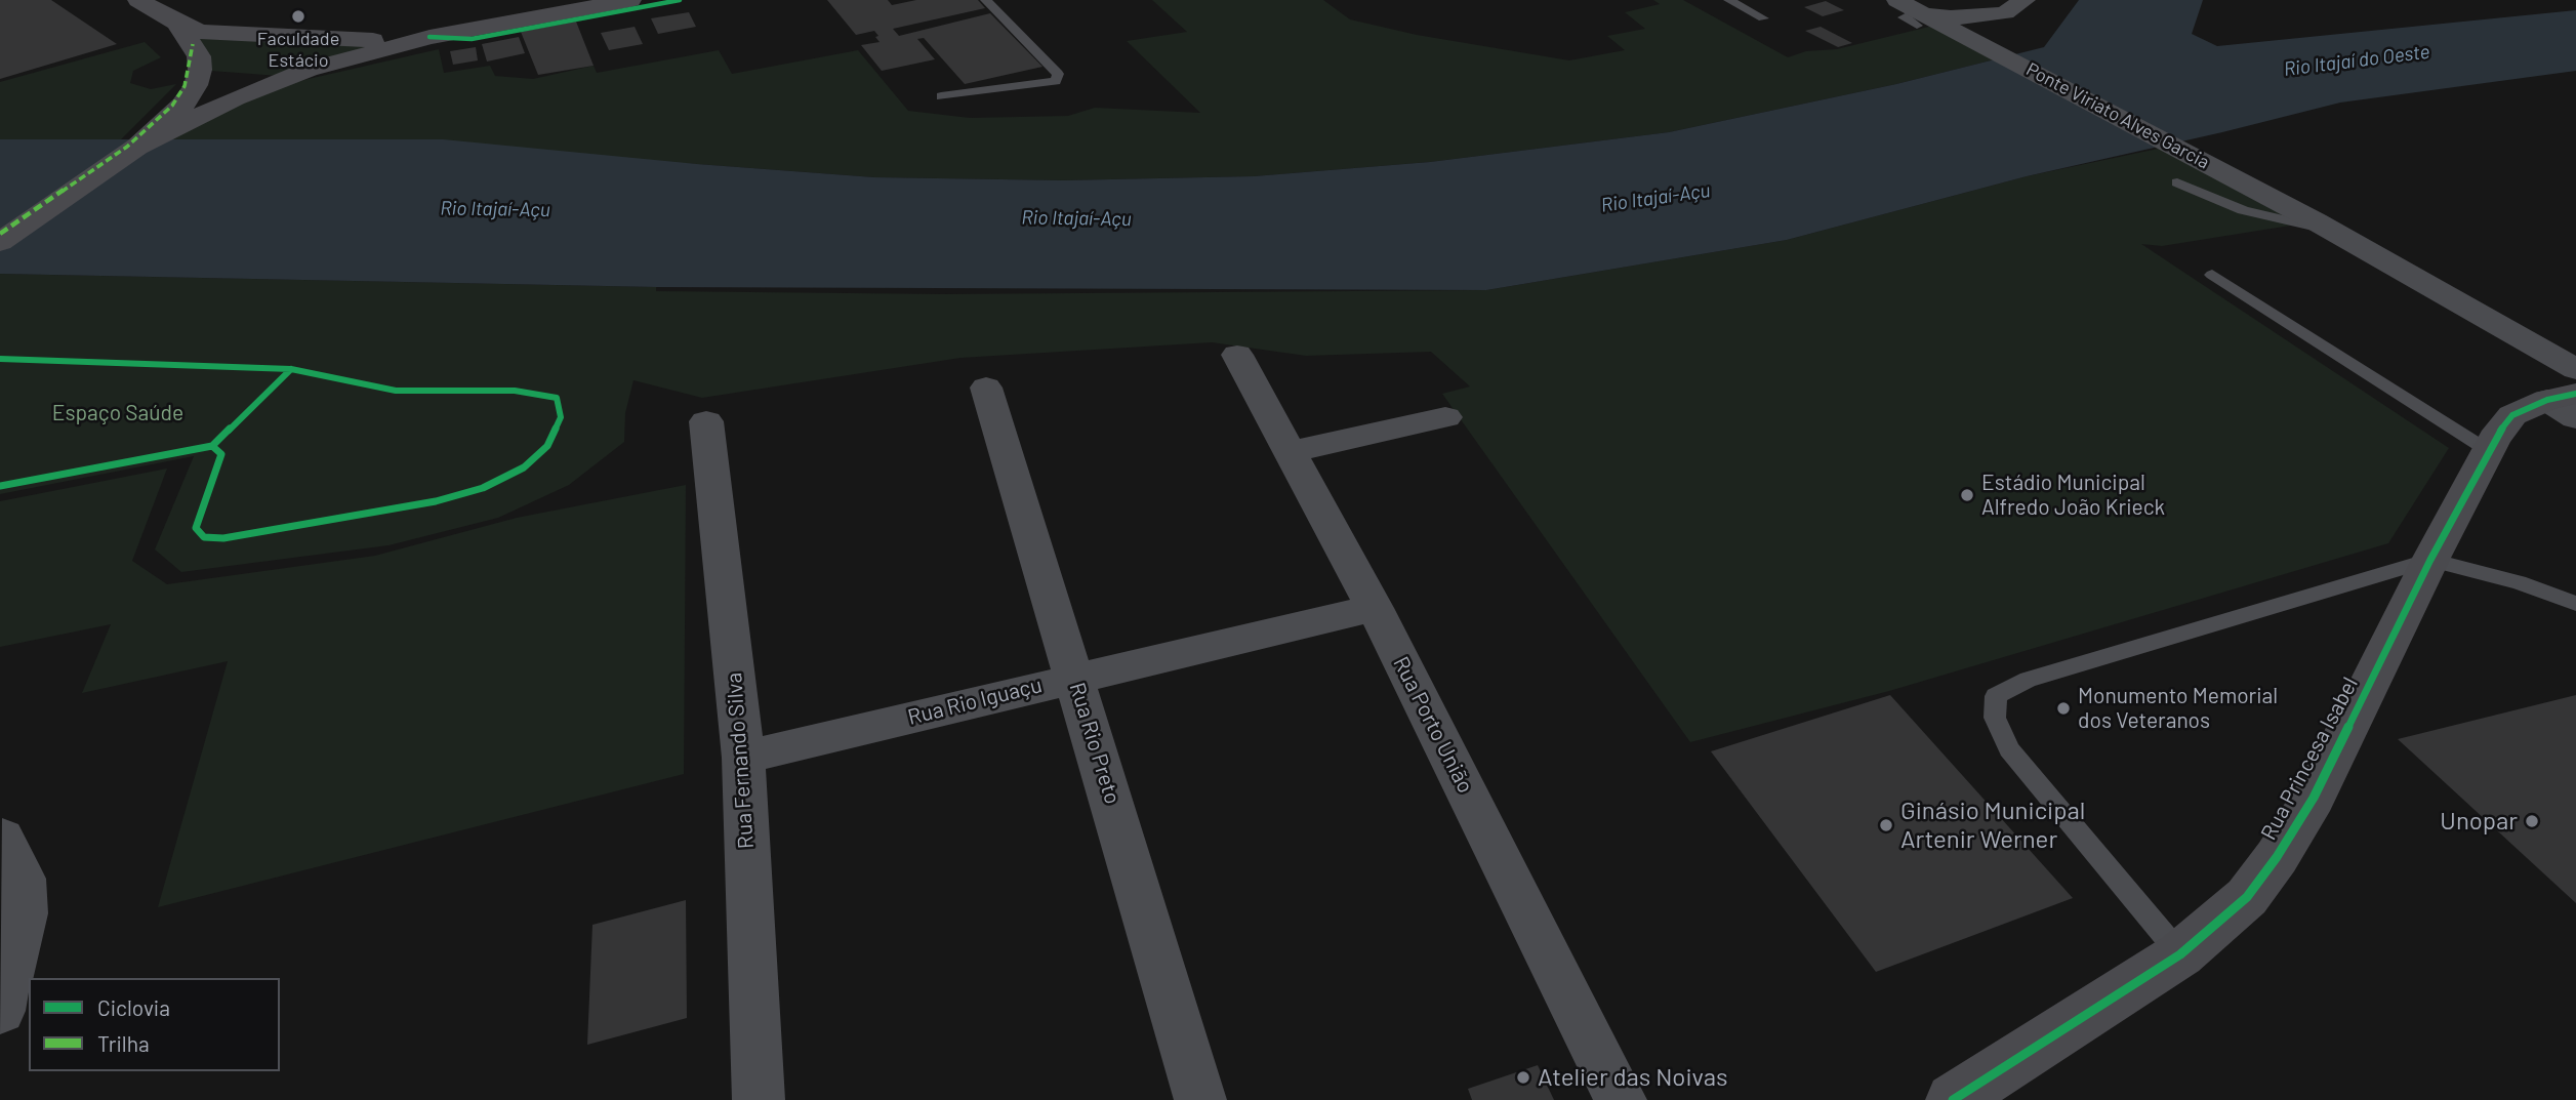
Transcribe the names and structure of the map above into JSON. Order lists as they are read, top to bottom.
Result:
{
  "streets": {
    "street": [
      "Ponte Viriato Alves Garcia",
      "Rua Rio Iguaçu",
      "Rua Porto União",
      "Rua Rio Preto",
      "Rua Princesa Isabel",
      "Rua Fernando Silva"
    ]
  },
  "crossings": [
    ["Rua Rio Iguaçu", "Rua Porto União"],
    ["Rua Rio Iguaçu", "Rua Rio Preto"],
    ["Rua Rio Iguaçu", "Rua Fernando Silva"]
  ],
  "water": ["Rio Itajaí do Oeste", "Rio Itajaí-Açu"],
  "parks": ["Espaço Saúde"],
  "places": [
    "Faculdade Estácio",
    "Estádio Municipal Alfredo João Krieck",
    "Monumento Memorial dos Veteranos",
    "Unopar",
    "Ginásio Municipal Artenir Werner",
    "Atelier das Noivas"
  ],
  "legend": ["Ciclovia", "Trilha"]
}
